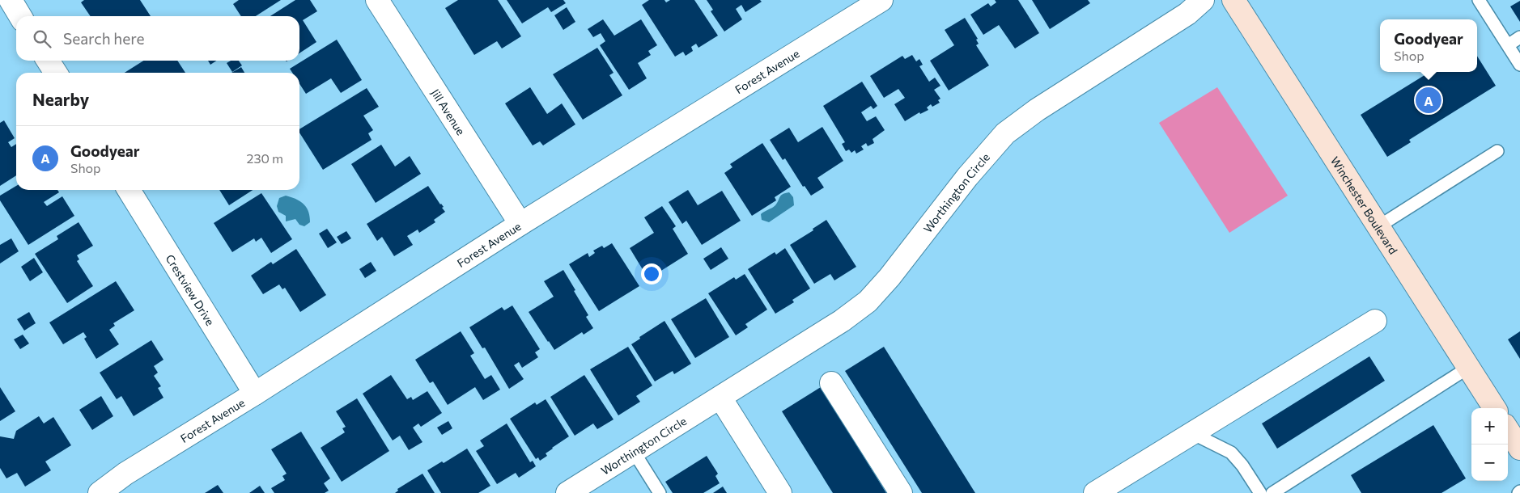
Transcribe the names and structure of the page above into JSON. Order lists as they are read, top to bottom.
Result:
{
  "streets": {
    "main road": ["Winchester Boulevard"],
    "street": [
      "Forest Avenue",
      "Jill Avenue",
      "Worthington Circle",
      "Crestview Drive"
    ]
  },
  "crossings": [
    ["Forest Avenue", "Jill Avenue"],
    ["Forest Avenue", "Crestview Drive"]
  ],
  "page": {
    "search": "Search here",
    "popup": ["Goodyear", "Shop"],
    "heading": "Nearby",
    "pins": "A",
    "list": [
      {
        "mark": "A",
        "name": "Goodyear",
        "note": "Shop",
        "value": "230 m"
      }
    ],
    "map_buttons": ["+", "−"]
  }
}
